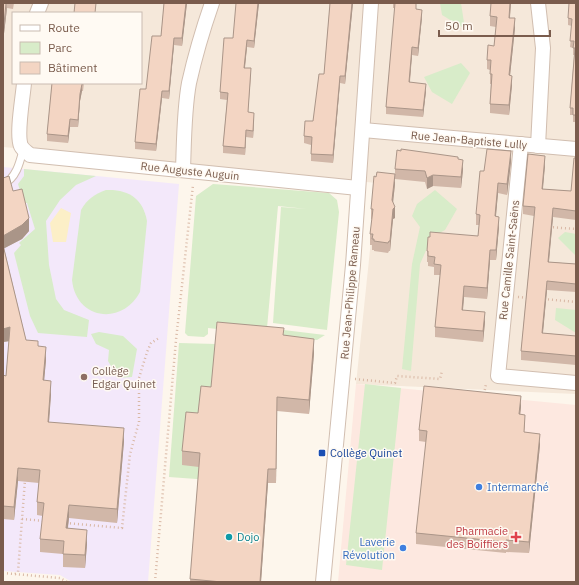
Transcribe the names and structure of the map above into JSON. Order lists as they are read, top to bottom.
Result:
{
  "streets": {
    "street": [
      "Rue Jean-Baptiste Lully",
      "Rue Auguste Auguin",
      "Rue Camille Saint-Saëns",
      "Rue Jean-Philippe Rameau"
    ]
  },
  "crossings": [
    ["Rue Jean-Baptiste Lully", "Rue Camille Saint-Saëns"],
    ["Rue Jean-Baptiste Lully", "Rue Jean-Philippe Rameau"],
    ["Rue Auguste Auguin", "Rue Jean-Philippe Rameau"]
  ],
  "places": {
    "other": [
      "Collège Edgar Quinet",
      "Intermarché",
      "Dojo",
      "Laverie Révolution"
    ],
    "transit": ["Collège Quinet"],
    "health": ["Pharmacie des Boiffiers"]
  },
  "legend": ["Route", "Parc", "Bâtiment"],
  "scale_bar": "50 m"
}
